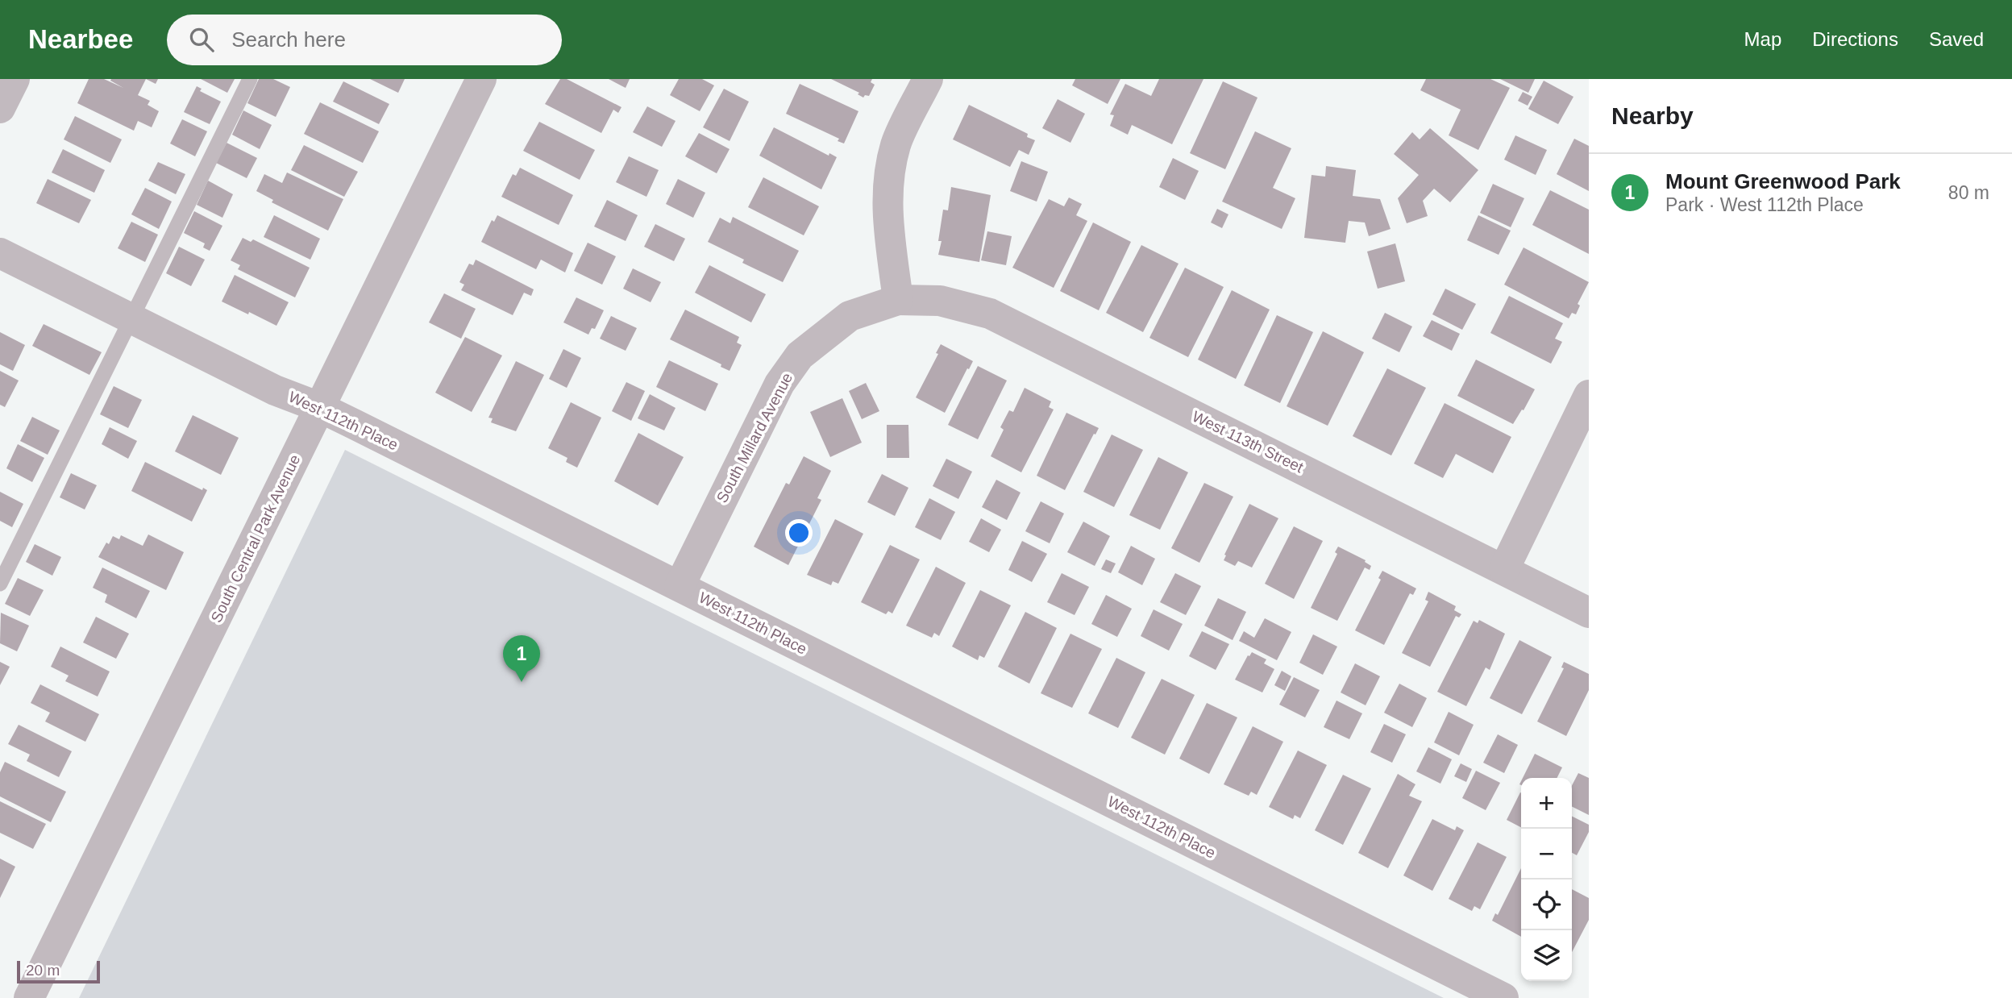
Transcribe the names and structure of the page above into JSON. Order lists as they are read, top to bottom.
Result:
{
  "streets": {
    "street": [
      "West 112th Place",
      "South Millard Avenue",
      "West 113th Street",
      "South Central Park Avenue"
    ]
  },
  "crossings": [
    ["West 112th Place", "South Millard Avenue"],
    ["West 112th Place", "South Central Park Avenue"],
    ["South Millard Avenue", "West 113th Street"]
  ],
  "scale_bar": "20 m",
  "page": {
    "header": "Nearbee",
    "search": "Search here",
    "nav": ["Map", "Directions", "Saved"],
    "heading": "Nearby",
    "list": [
      {
        "mark": "1",
        "name": "Mount Greenwood Park",
        "note": "Park · West 112th Place",
        "value": "80 m"
      }
    ],
    "pins": "1",
    "map_buttons": ["+", "−"],
    "scale": "20 m"
  }
}
